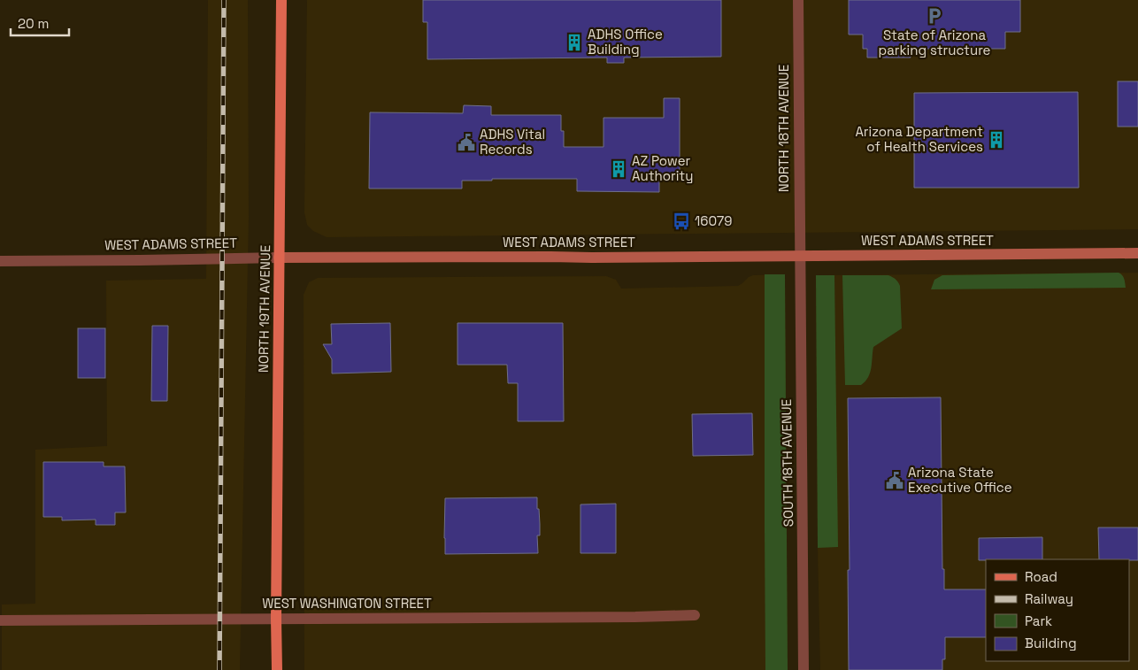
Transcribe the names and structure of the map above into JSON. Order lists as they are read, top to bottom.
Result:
{
  "streets": {
    "main road": ["WEST ADAMS STREET", "NORTH 19TH AVENUE"],
    "street": ["NORTH 18TH AVENUE", "SOUTH 18TH AVENUE", "WEST WASHINGTON STREET"]
  },
  "crossings": [
    ["NORTH 18TH AVENUE", "WEST ADAMS STREET"],
    ["NORTH 18TH AVENUE", "SOUTH 18TH AVENUE"],
    ["WEST ADAMS STREET", "NORTH 19TH AVENUE"],
    ["WEST ADAMS STREET", "SOUTH 18TH AVENUE"],
    ["NORTH 19TH AVENUE", "WEST WASHINGTON STREET"]
  ],
  "places": {
    "parking": ["State of Arizona parking structure"],
    "building": ["ADHS Office Building", "Arizona Department of Health Services", "AZ Power Authority"],
    "public building": ["ADHS Vital Records", "Arizona State Executive Office"],
    "bus stop": ["16079"]
  },
  "legend": [
    "Road",
    "Railway",
    "Park",
    "Building"
  ],
  "scale_bar": "20 m"
}
